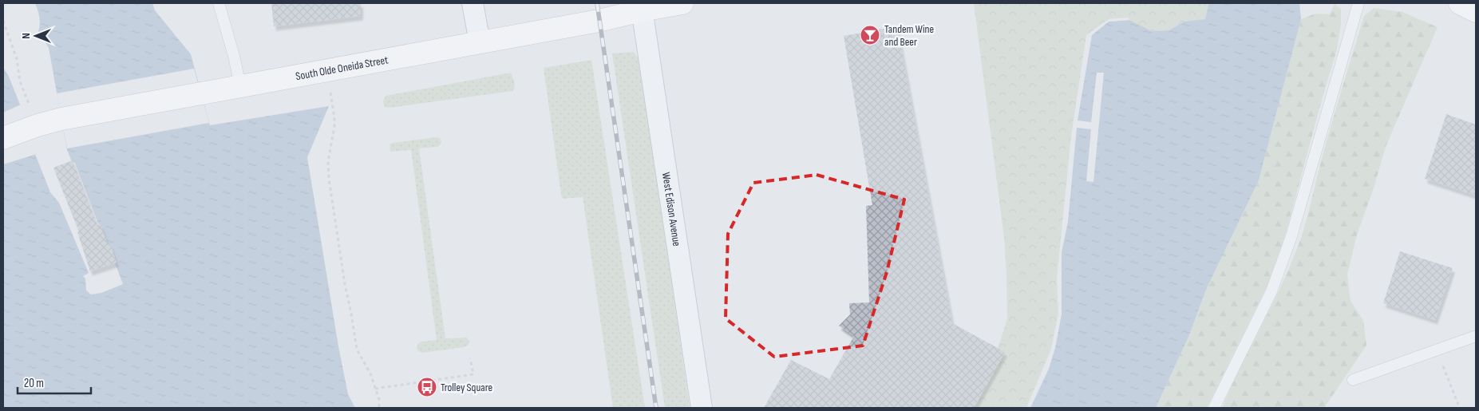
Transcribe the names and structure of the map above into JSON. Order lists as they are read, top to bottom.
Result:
{
  "streets": {
    "street": ["South Olde Oneida Street", "West Edison Avenue"]
  },
  "crossings": [
    ["South Olde Oneida Street", "West Edison Avenue"]
  ],
  "places": {
    "bar": ["Tandem Wine and Beer"],
    "bus stop": ["Trolley Square"]
  },
  "scale_bar": "20 m",
  "north": "left"
}
